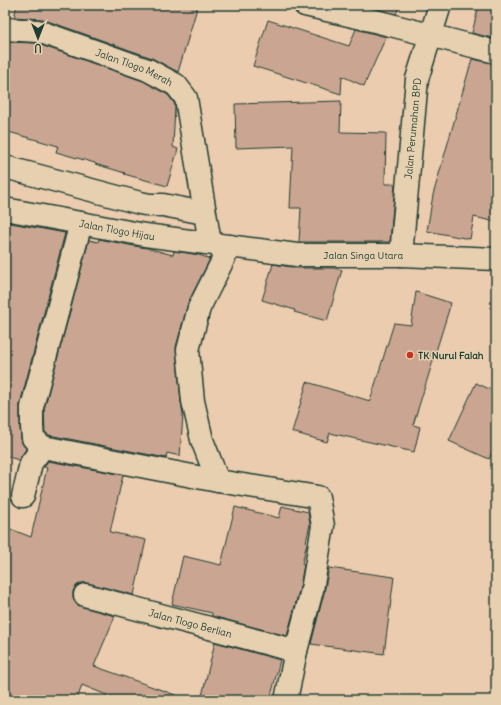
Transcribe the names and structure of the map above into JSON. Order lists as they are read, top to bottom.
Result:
{
  "streets": {
    "street": [
      "Jalan Tlogo Merah",
      "Jalan Perumahan BPD",
      "Jalan Tlogo Hijau",
      "Jalan Singa Utara",
      "Jalan Tlogo Berlian"
    ]
  },
  "crossings": [
    ["Jalan Tlogo Merah", "Jalan Tlogo Hijau"],
    ["Jalan Tlogo Merah", "Jalan Singa Utara"],
    ["Jalan Perumahan BPD", "Jalan Singa Utara"],
    ["Jalan Tlogo Hijau", "Jalan Singa Utara"]
  ],
  "places": ["TK Nurul Falah"],
  "north": "bottom"
}
